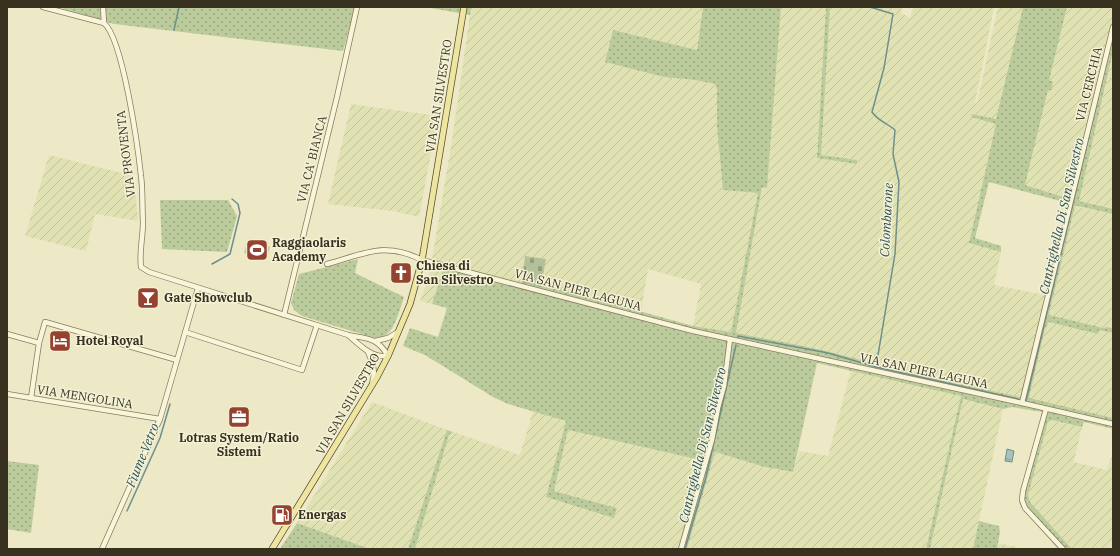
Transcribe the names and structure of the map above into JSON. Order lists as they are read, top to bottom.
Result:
{
  "streets": {
    "main road": ["VIA SAN SILVESTRO"],
    "street": [
      "VIA CERCHIA",
      "VIA PROVENTA",
      "VIA CA' BIANCA",
      "VIA SAN PIER LAGUNA",
      "VIA MENGOLINA"
    ]
  },
  "crossings": [
    ["VIA CERCHIA", "VIA SAN PIER LAGUNA"],
    ["VIA SAN SILVESTRO", "VIA PROVENTA"],
    ["VIA SAN SILVESTRO", "VIA SAN PIER LAGUNA"],
    ["VIA PROVENTA", "VIA CA' BIANCA"]
  ],
  "water": ["Cantrighella Di San Silvestro", "Colombarone", "Fiume Vetro"],
  "places": {
    "sports": ["Raggiaolaris Academy"],
    "church": ["Chiesa di San Silvestro"],
    "bar": ["Gate Showclub"],
    "hotel": ["Hotel Royal"],
    "office": ["Lotras System/Ratio Sistemi"],
    "fuel station": ["Energas"]
  }
}
